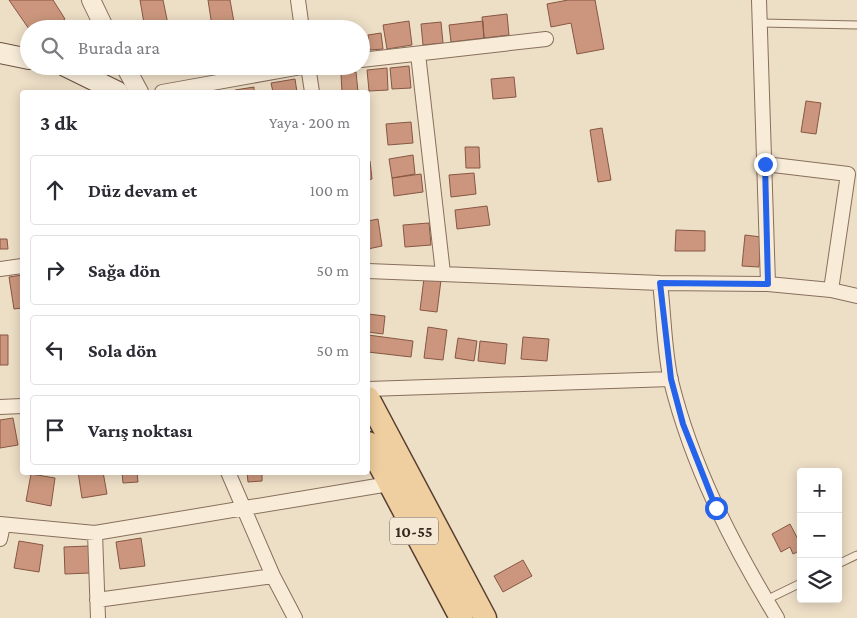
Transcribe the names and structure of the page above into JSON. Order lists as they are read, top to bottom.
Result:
{
  "streets": {
    "main road": ["10-55"]
  },
  "page": {
    "search": "Burada ara",
    "heading": ["3 dk", "Yaya · 200 m"],
    "list": [
      ["Düz devam et", "100 m"],
      ["Sağa dön", "50 m"],
      ["Sola dön", "50 m"],
      "Varış noktası"
    ],
    "map_buttons": ["+", "−"]
  }
}
